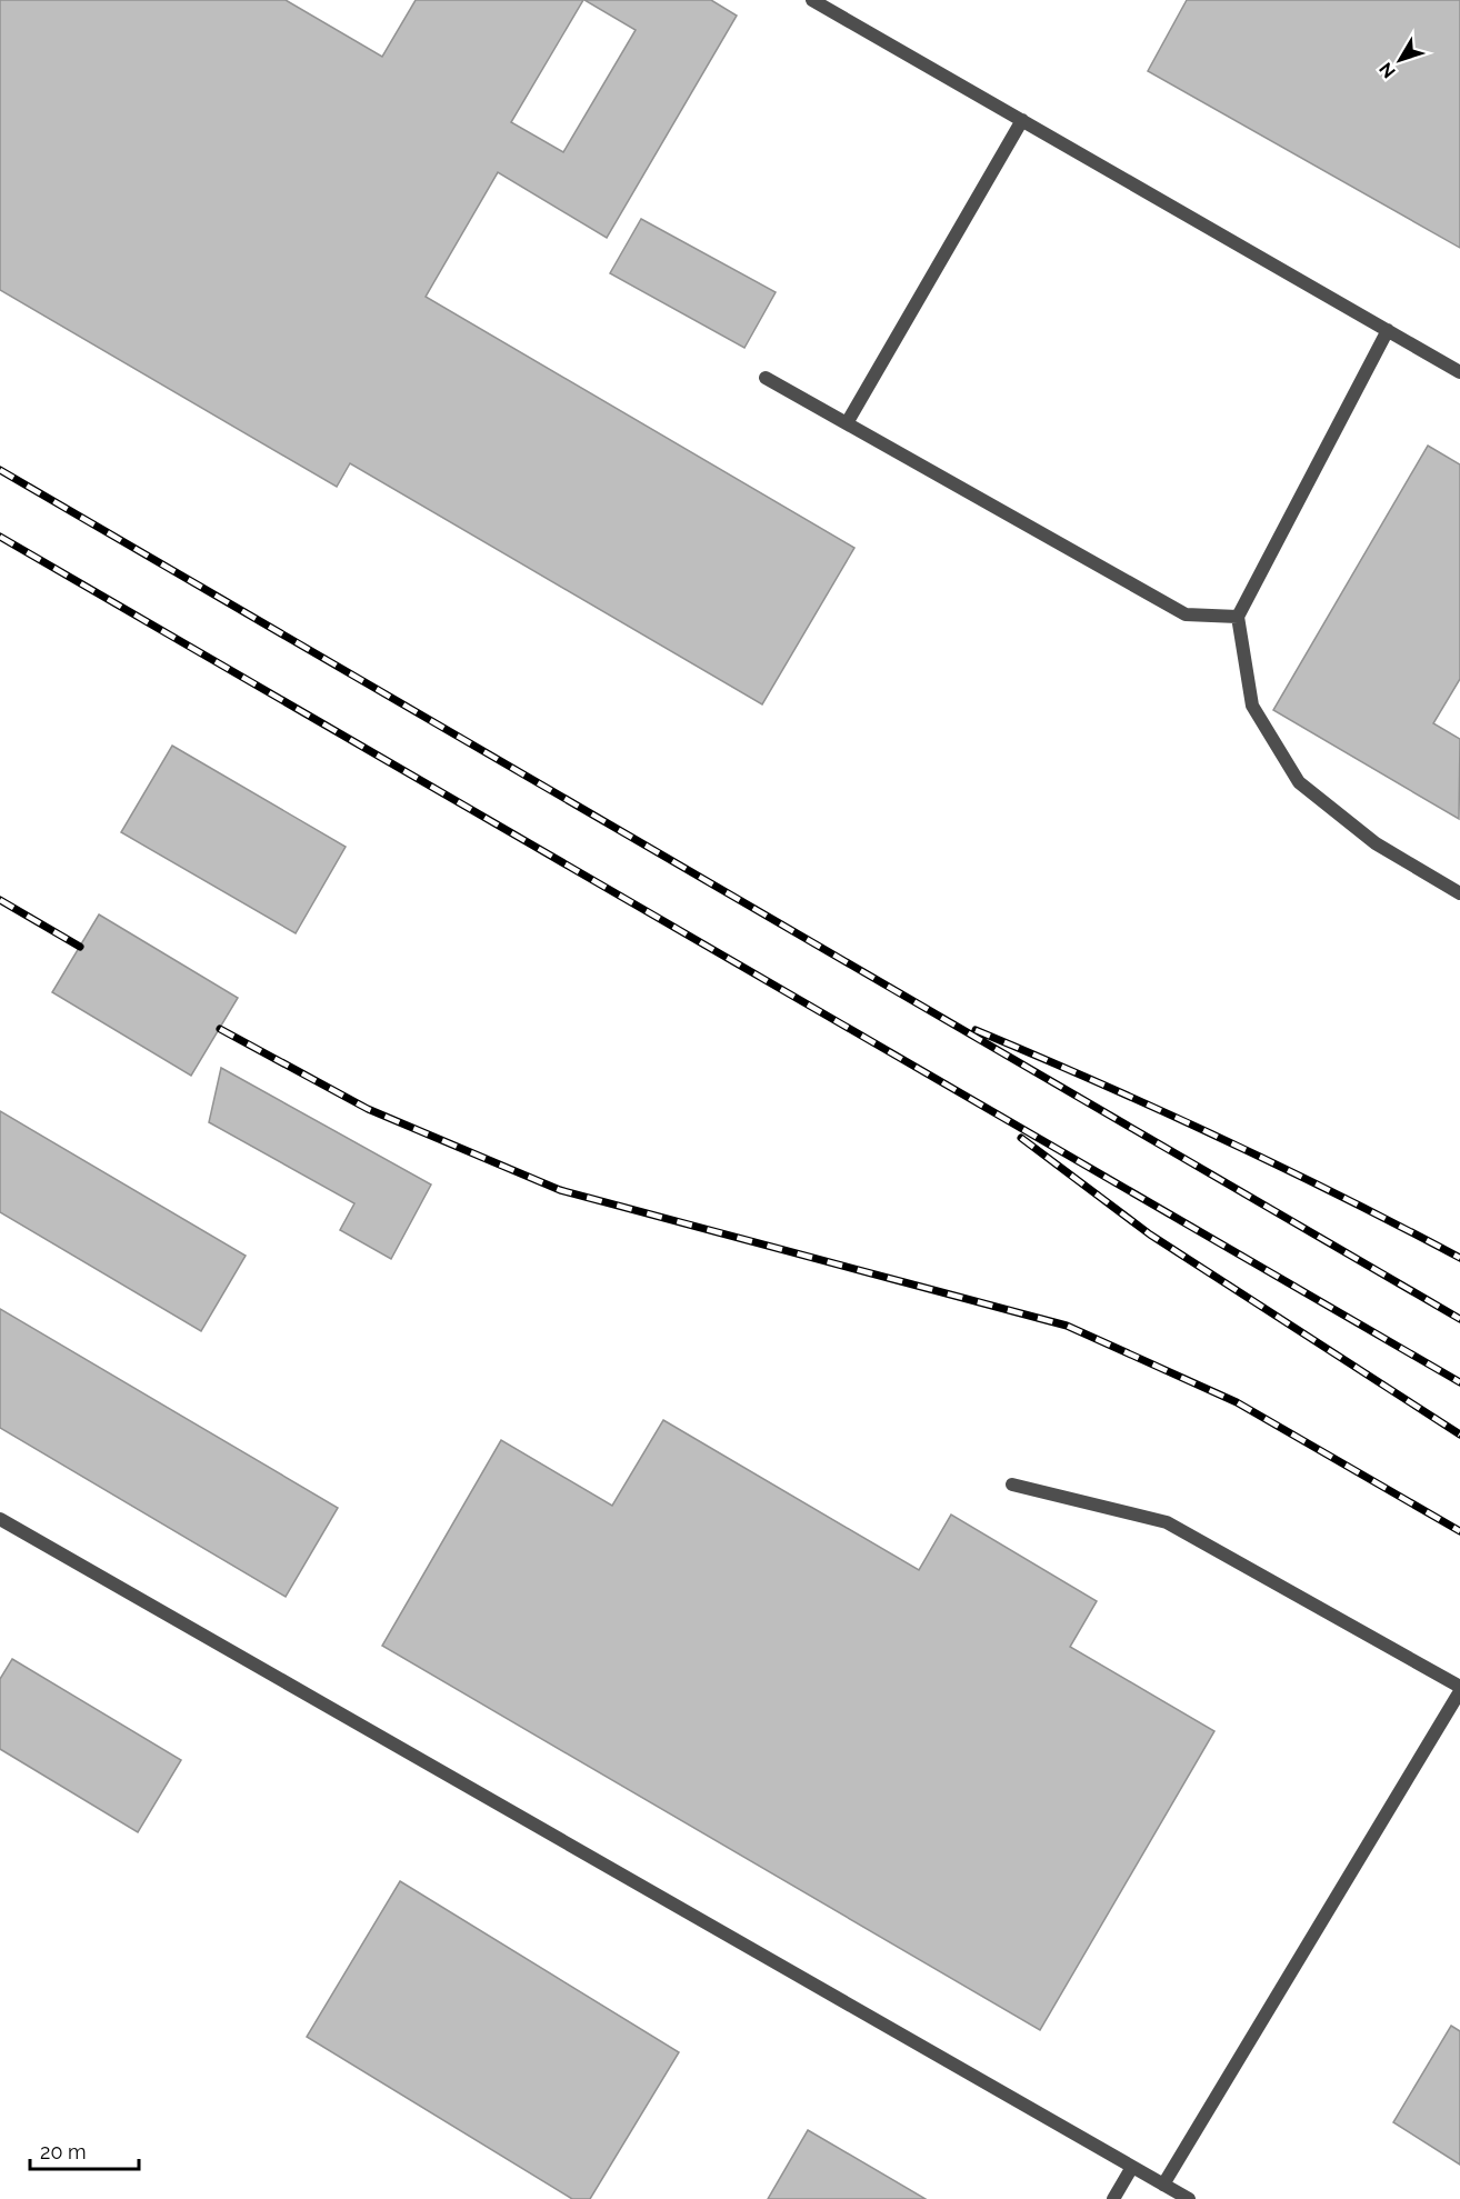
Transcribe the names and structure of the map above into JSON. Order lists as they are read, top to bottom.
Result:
{
  "scale_bar": "20 m",
  "north": "bottom left"
}
